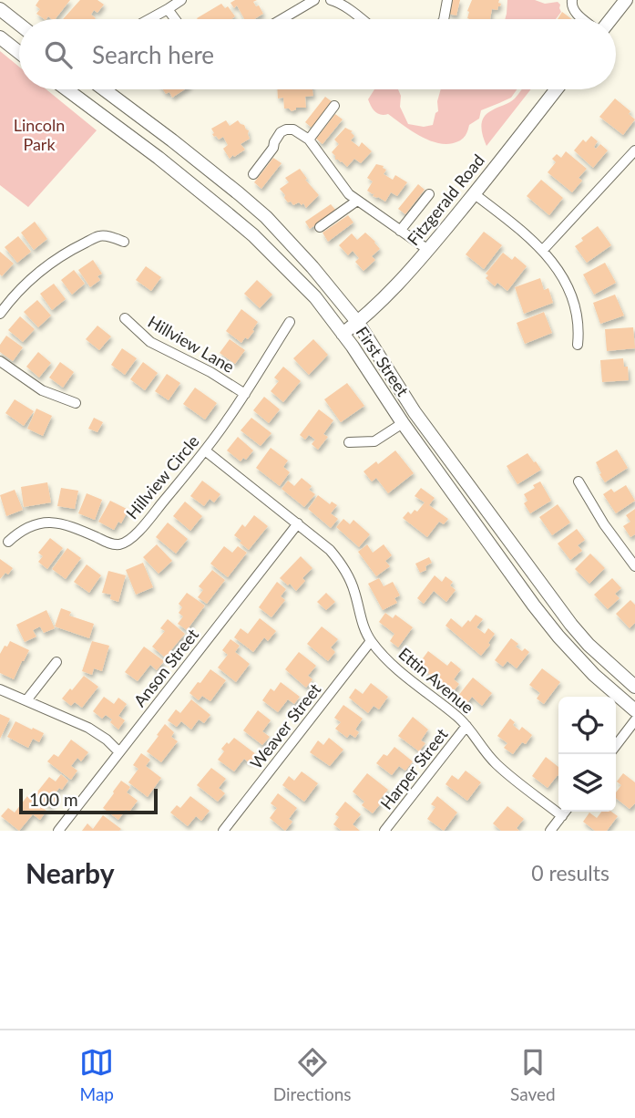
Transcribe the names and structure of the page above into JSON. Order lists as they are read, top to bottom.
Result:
{
  "streets": {
    "main road": ["Fitzgerald Road", "First Street"],
    "street": [
      "Hillview Lane",
      "Hillview Circle",
      "Anson Street",
      "Ettin Avenue",
      "Weaver Street",
      "Harper Street"
    ]
  },
  "crossings": [
    ["Fitzgerald Road", "First Street"],
    ["Hillview Lane", "Hillview Circle"],
    ["Hillview Circle", "Ettin Avenue"],
    ["Anson Street", "Ettin Avenue"],
    ["Ettin Avenue", "Weaver Street"],
    ["Ettin Avenue", "Harper Street"]
  ],
  "parks": ["Lincoln Park"],
  "scale_bar": "100 m",
  "page": {
    "search": "Search here",
    "scale": "100 m",
    "heading": ["Nearby", "0 results"],
    "nav": ["Map", "Directions", "Saved"]
  }
}
